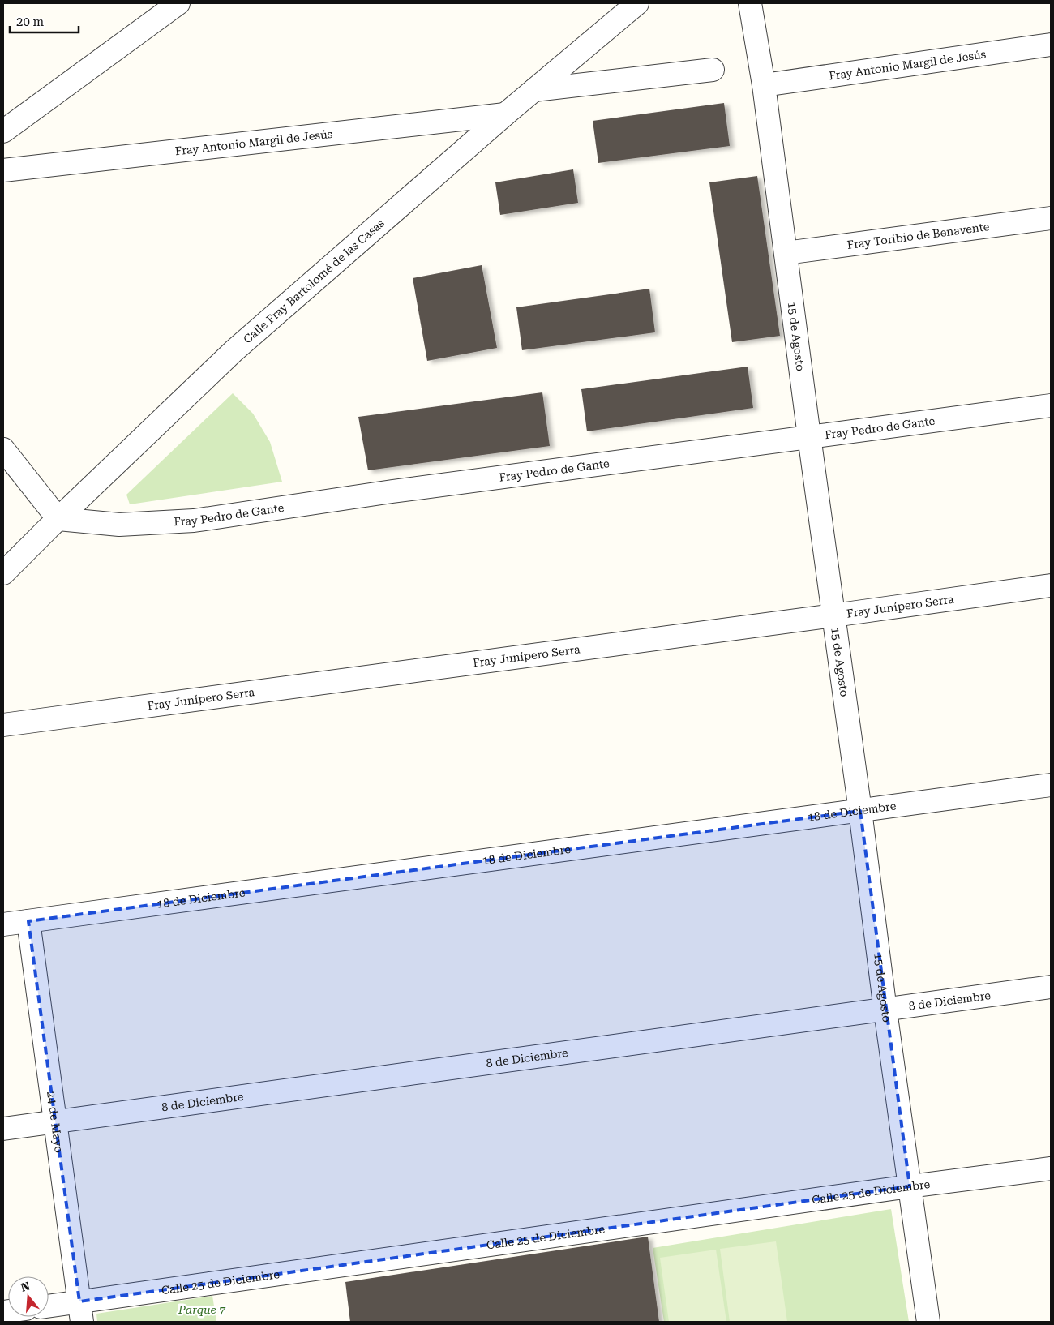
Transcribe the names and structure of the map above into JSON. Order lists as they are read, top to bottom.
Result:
{
  "streets": {
    "street": [
      "Fray Antonio Margil de Jesús",
      "Fray Toribio de Benavente",
      "Calle Fray Bartolomé de las Casas",
      "15 de Agosto",
      "Fray Pedro de Gante",
      "Fray Junípero Serra",
      "18 de Diciembre",
      "8 de Diciembre",
      "24 de Mayo",
      "Calle 25 de Diciembre"
    ]
  },
  "crossings": [
    ["Fray Antonio Margil de Jesús", "Calle Fray Bartolomé de las Casas"],
    ["Fray Antonio Margil de Jesús", "15 de Agosto"],
    ["Fray Toribio de Benavente", "15 de Agosto"],
    ["Calle Fray Bartolomé de las Casas", "Fray Pedro de Gante"],
    ["15 de Agosto", "Fray Pedro de Gante"],
    ["15 de Agosto", "Fray Junípero Serra"],
    ["15 de Agosto", "18 de Diciembre"],
    ["15 de Agosto", "8 de Diciembre"],
    ["15 de Agosto", "Calle 25 de Diciembre"],
    ["18 de Diciembre", "24 de Mayo"],
    ["8 de Diciembre", "24 de Mayo"],
    ["24 de Mayo", "Calle 25 de Diciembre"]
  ],
  "parks": ["Parque 7"],
  "scale_bar": "20 m",
  "north": "top"
}
